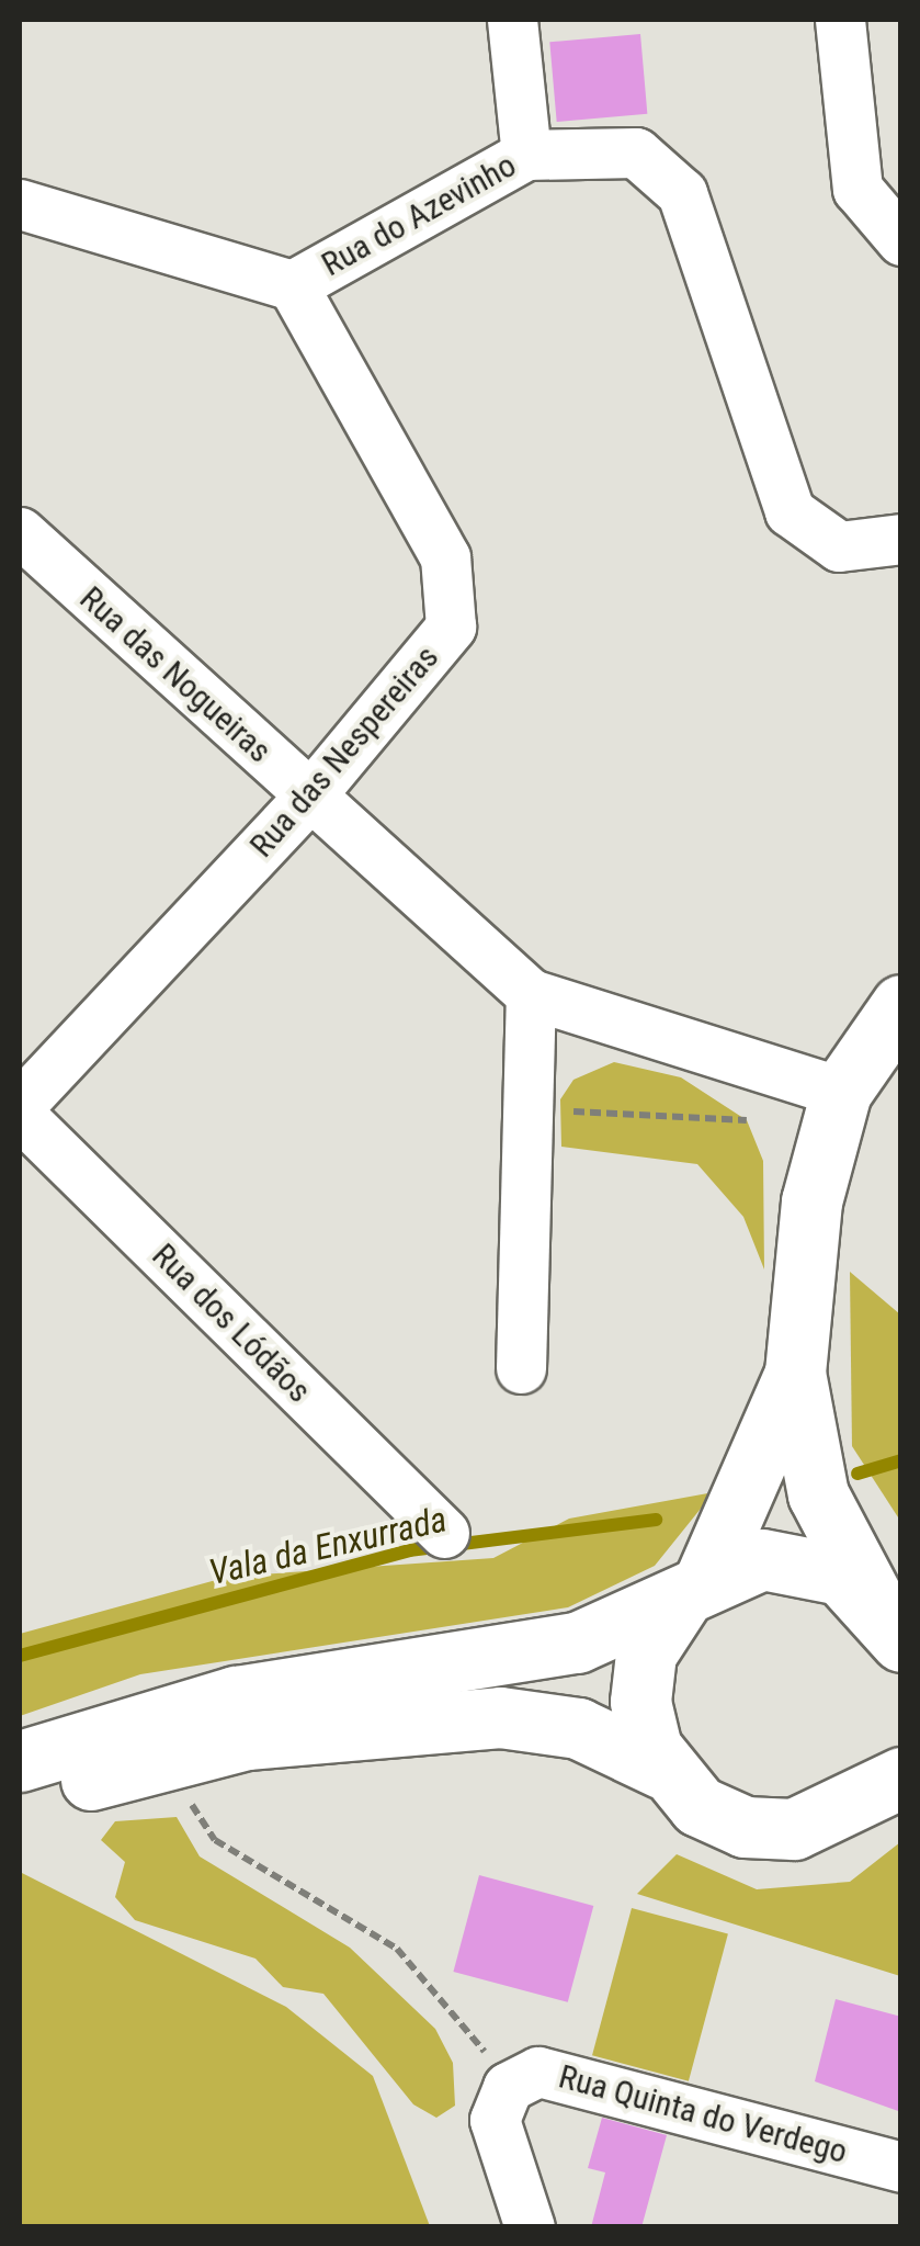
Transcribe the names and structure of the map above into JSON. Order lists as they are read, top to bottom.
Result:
{
  "streets": {
    "street": [
      "Rua do Azevinho",
      "Rua das Nogueiras",
      "Rua das Nespereiras",
      "Rua dos Lódãos",
      "Rua Quinta do Verdego"
    ]
  },
  "crossings": [
    ["Rua do Azevinho", "Rua das Nespereiras"],
    ["Rua das Nogueiras", "Rua das Nespereiras"]
  ],
  "water": ["Vala da Enxurrada"]
}
